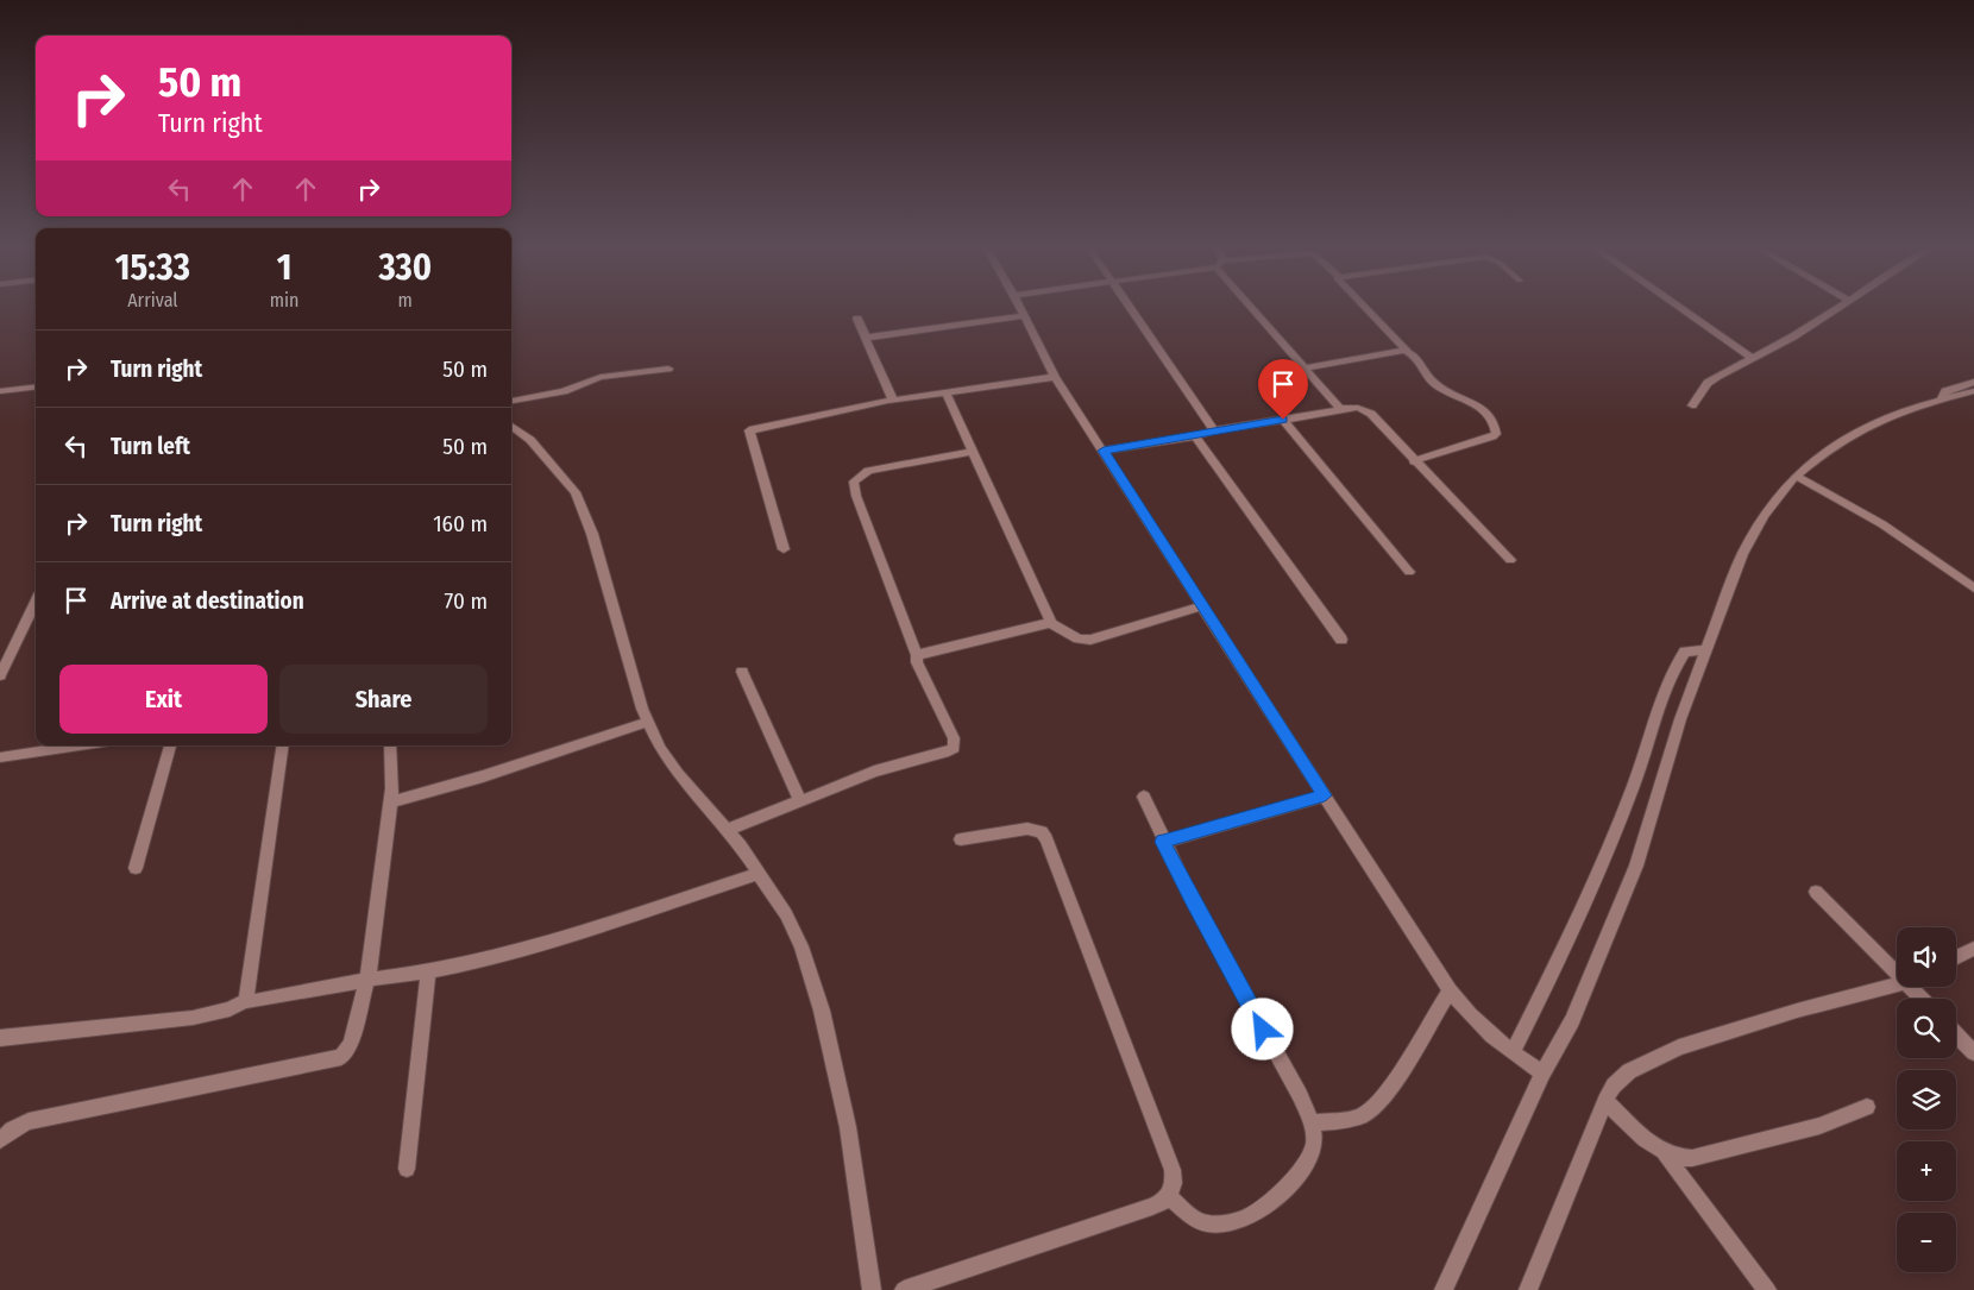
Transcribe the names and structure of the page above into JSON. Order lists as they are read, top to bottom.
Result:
{
  "page": {
    "turn": ["50 m", "Turn right"],
    "eta": [
      "15:33",
      "Arrival",
      "1",
      "min",
      "330",
      "m"
    ],
    "list": [
      {
        "name": "Turn right",
        "value": "50 m"
      },
      {
        "name": "Turn left",
        "value": "50 m"
      },
      {
        "name": "Turn right",
        "value": "160 m"
      },
      {
        "name": "Arrive at destination",
        "value": "70 m"
      }
    ],
    "buttons": ["Exit", "Share"],
    "map_buttons": ["+", "−"]
  }
}
